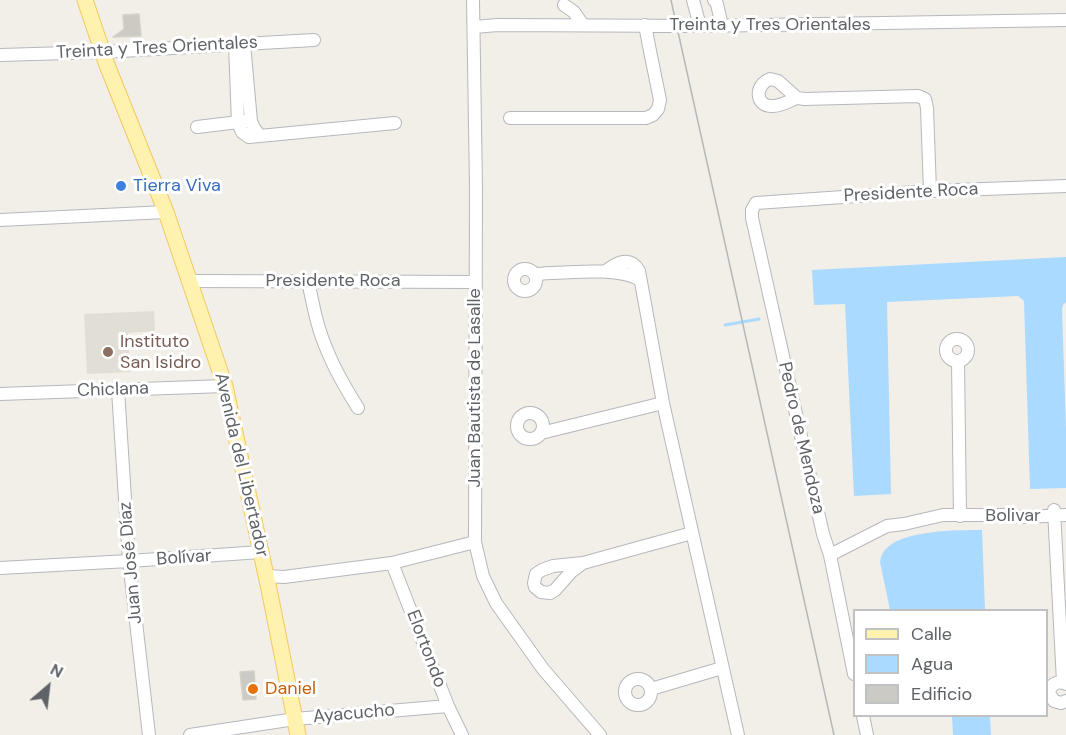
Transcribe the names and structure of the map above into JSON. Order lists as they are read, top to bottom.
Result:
{
  "streets": {
    "main road": ["Avenida del Libertador"],
    "street": [
      "Treinta y Tres Orientales",
      "Presidente Roca",
      "Juan Bautista de Lasalle",
      "Chiclana",
      "Pedro de Mendoza",
      "Bolivar",
      "Bolívar",
      "Juan José Díaz",
      "Elortondo",
      "Ayacucho"
    ]
  },
  "crossings": [
    ["Treinta y Tres Orientales", "Juan Bautista de Lasalle"],
    ["Treinta y Tres Orientales", "Avenida del Libertador"],
    ["Presidente Roca", "Juan Bautista de Lasalle"],
    ["Presidente Roca", "Pedro de Mendoza"],
    ["Presidente Roca", "Avenida del Libertador"],
    ["Chiclana", "Avenida del Libertador"],
    ["Chiclana", "Juan José Díaz"],
    ["Pedro de Mendoza", "Bolivar"],
    ["Avenida del Libertador", "Bolívar"],
    ["Avenida del Libertador", "Ayacucho"],
    ["Bolívar", "Juan José Díaz"],
    ["Elortondo", "Ayacucho"]
  ],
  "places": ["Tierra Viva", "Instituto San Isidro", "Daniel"],
  "legend": ["Calle", "Agua", "Edificio"],
  "north": "top right"
}
